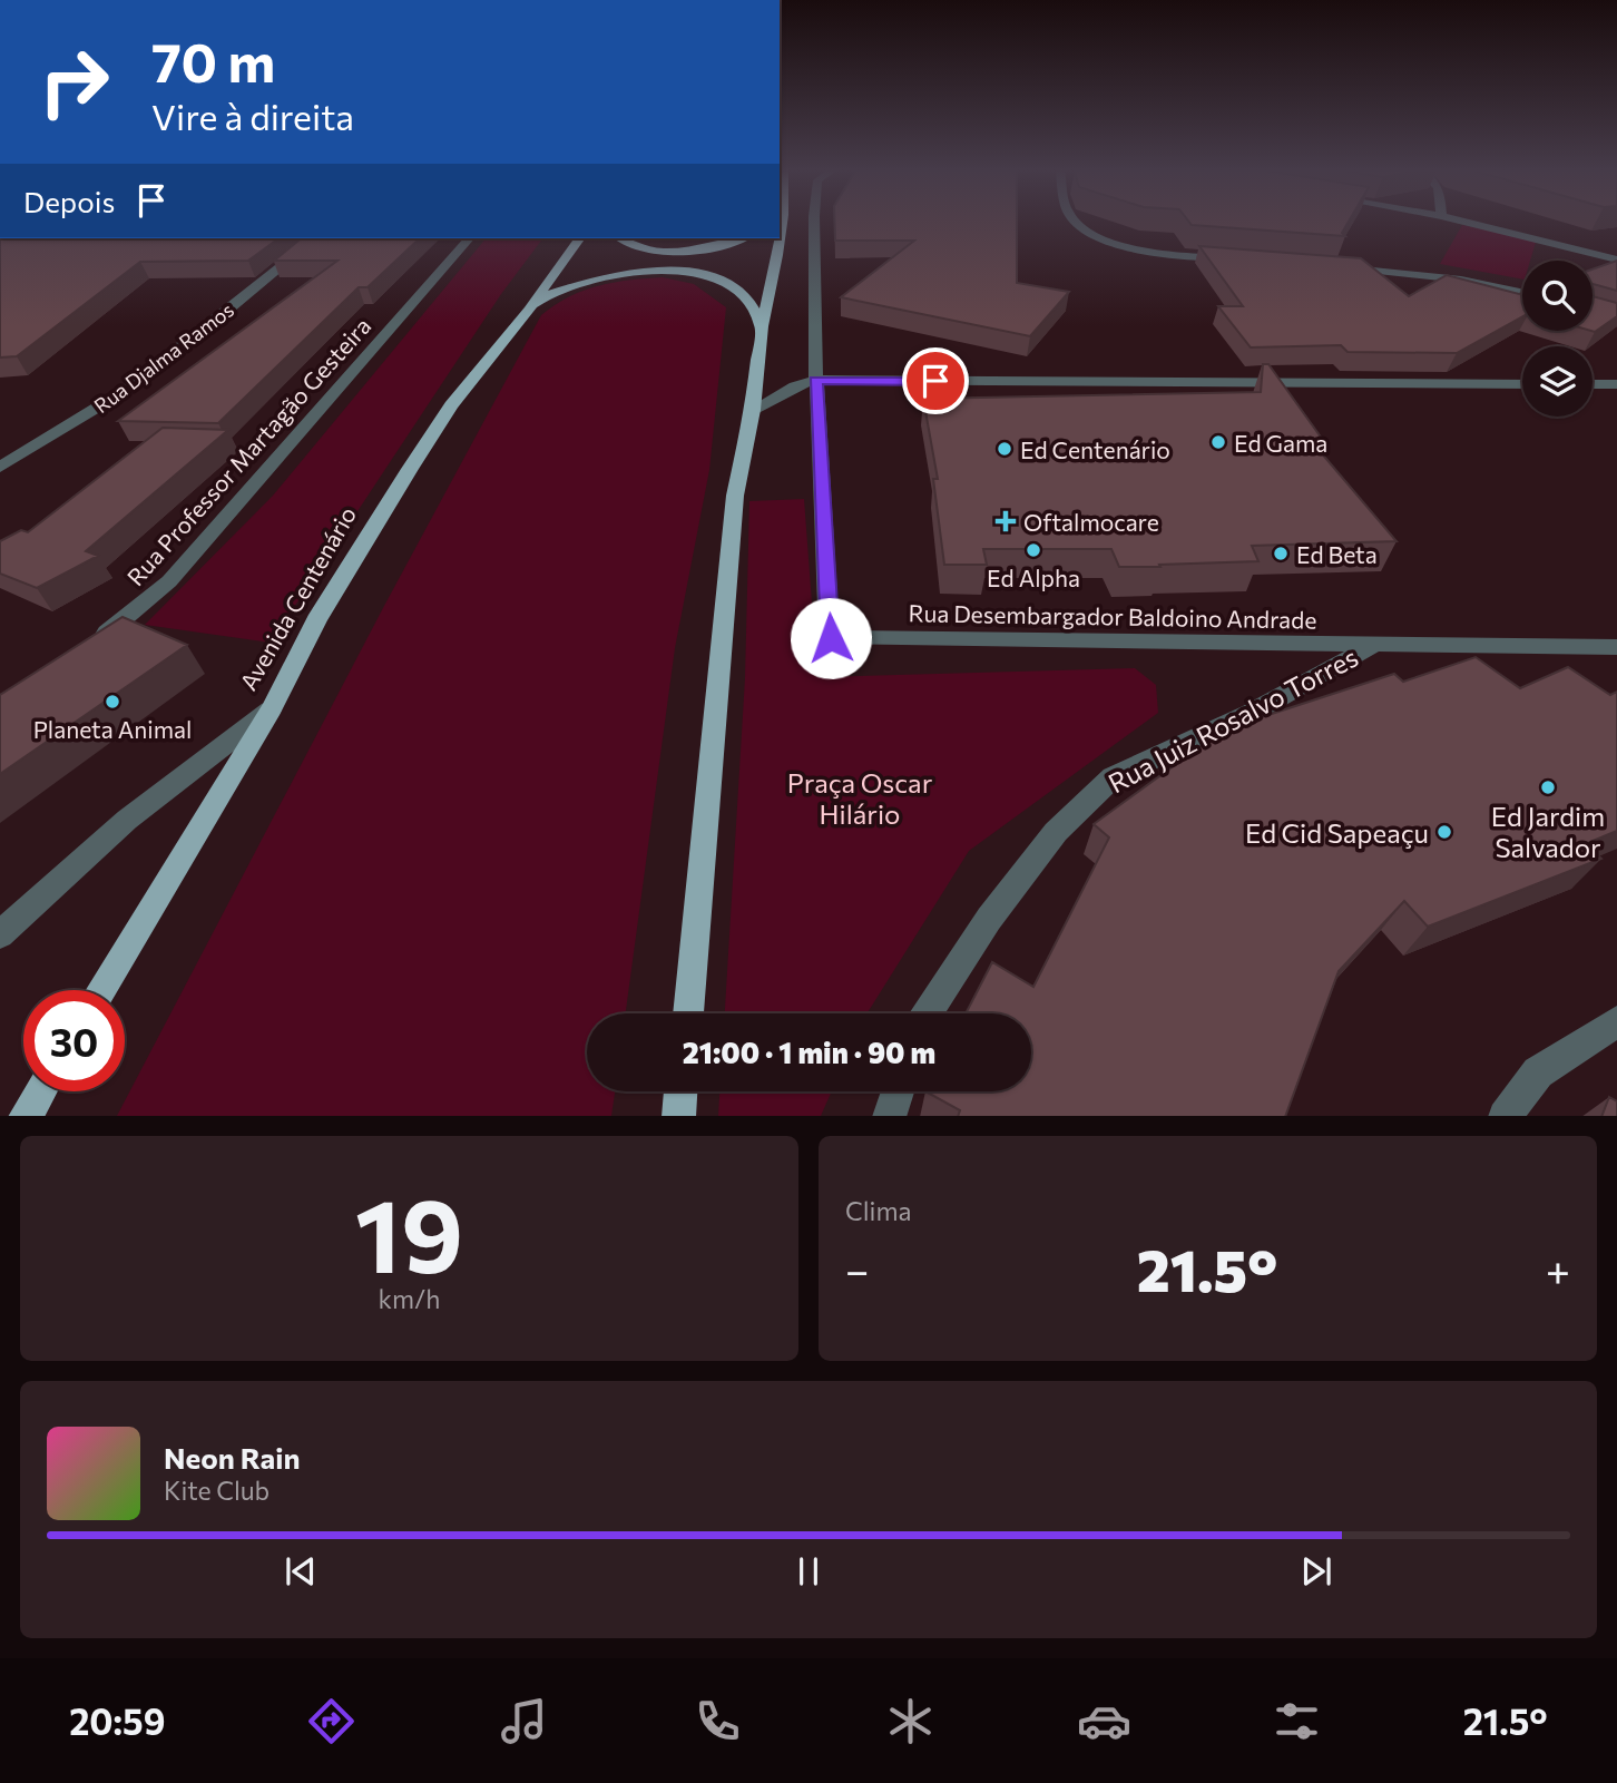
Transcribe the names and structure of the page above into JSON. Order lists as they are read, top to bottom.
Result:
{
  "streets": {
    "main road": ["Avenida Centenário"],
    "street": [
      "Rua Djalma Ramos",
      "Rua Professor Martagão Gesteira",
      "Rua Desembargador Baldoino Andrade",
      "Rua Juiz Rosalvo Torres"
    ]
  },
  "crossings": [
    ["Rua Desembargador Baldoino Andrade", "Rua Juiz Rosalvo Torres"]
  ],
  "parks": ["Praça Oscar Hilário"],
  "places": {
    "other": [
      "Ed Gama",
      "Ed Centenário",
      "Ed Alpha",
      "Ed Beta",
      "Planeta Animal",
      "Ed Jardim Salvador",
      "Ed Cid Sapeaçu"
    ],
    "health": ["Oftalmocare"]
  },
  "page": {
    "turn": ["70 m", "Vire à direita"],
    "then": "Depois",
    "limit": "30",
    "trip": "21:00 · 1 min · 90 m",
    "tile": [
      ["19", "km/h"],
      "Clima"
    ],
    "heat": ["−", "21.5°", "+"],
    "song": ["Neon Rain", "Kite Club"],
    "tabs": ["20:59", "21.5°"]
  }
}
